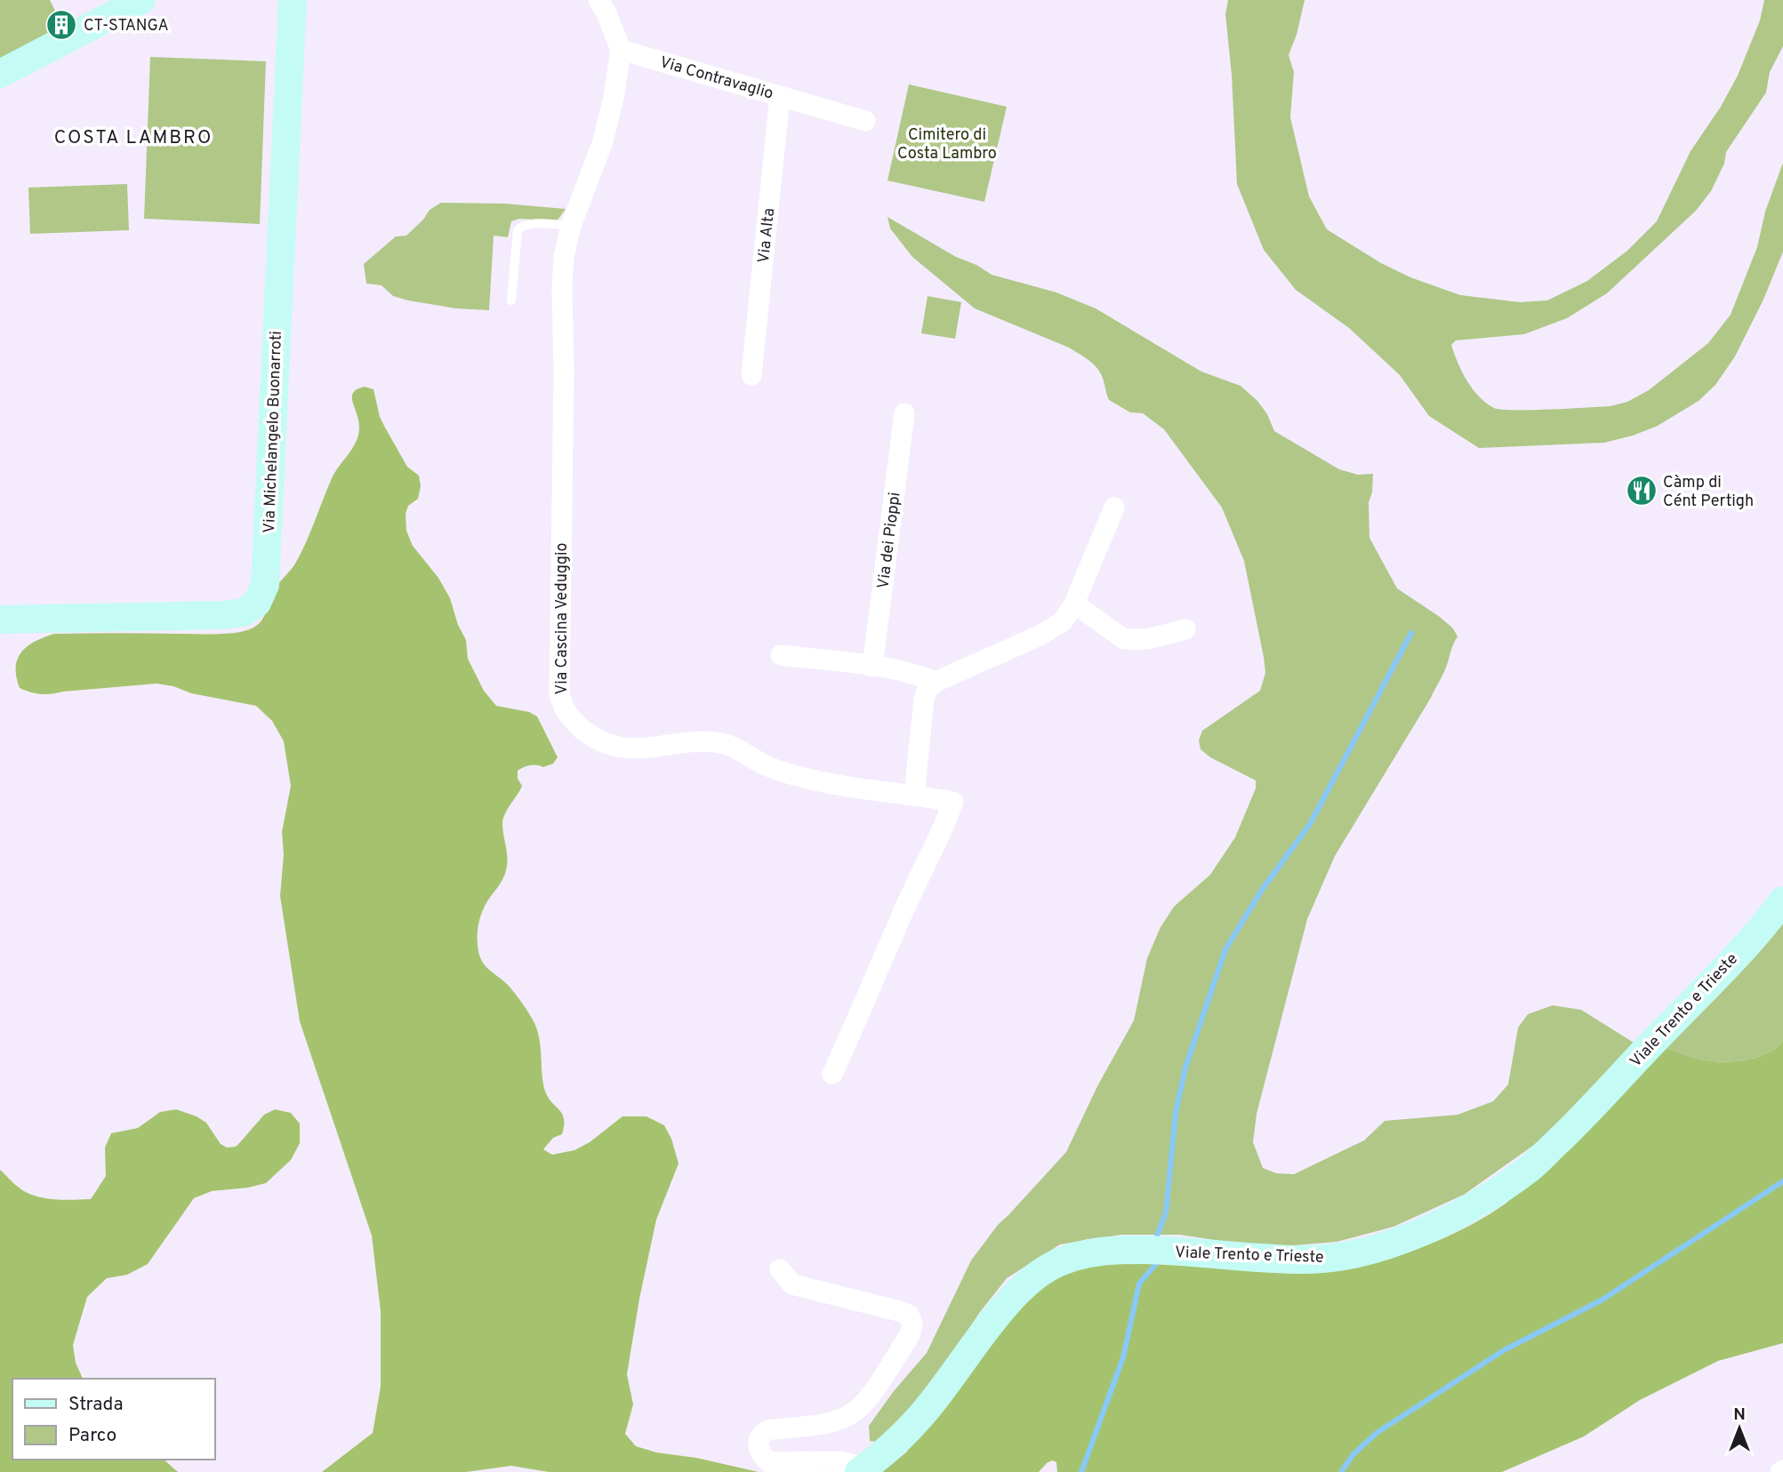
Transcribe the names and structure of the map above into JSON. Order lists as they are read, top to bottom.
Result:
{
  "streets": {
    "main road": ["Via Michelangelo Buonarroti", "Viale Trento e Trieste"],
    "street": [
      "Via Contravaglio",
      "Via Alta",
      "Via dei Pioppi",
      "Via Cascina Veduggio"
    ]
  },
  "crossings": [
    ["Via Contravaglio", "Via Alta"],
    ["Via Contravaglio", "Via Cascina Veduggio"]
  ],
  "districts": ["COSTA LAMBRO"],
  "parks": ["Cimitero di Costa Lambro"],
  "places": {
    "building": ["CT-STANGA"],
    "restaurant": ["Càmp di Cént Pertigh"]
  },
  "legend": ["Strada", "Parco"],
  "north": "top"
}
